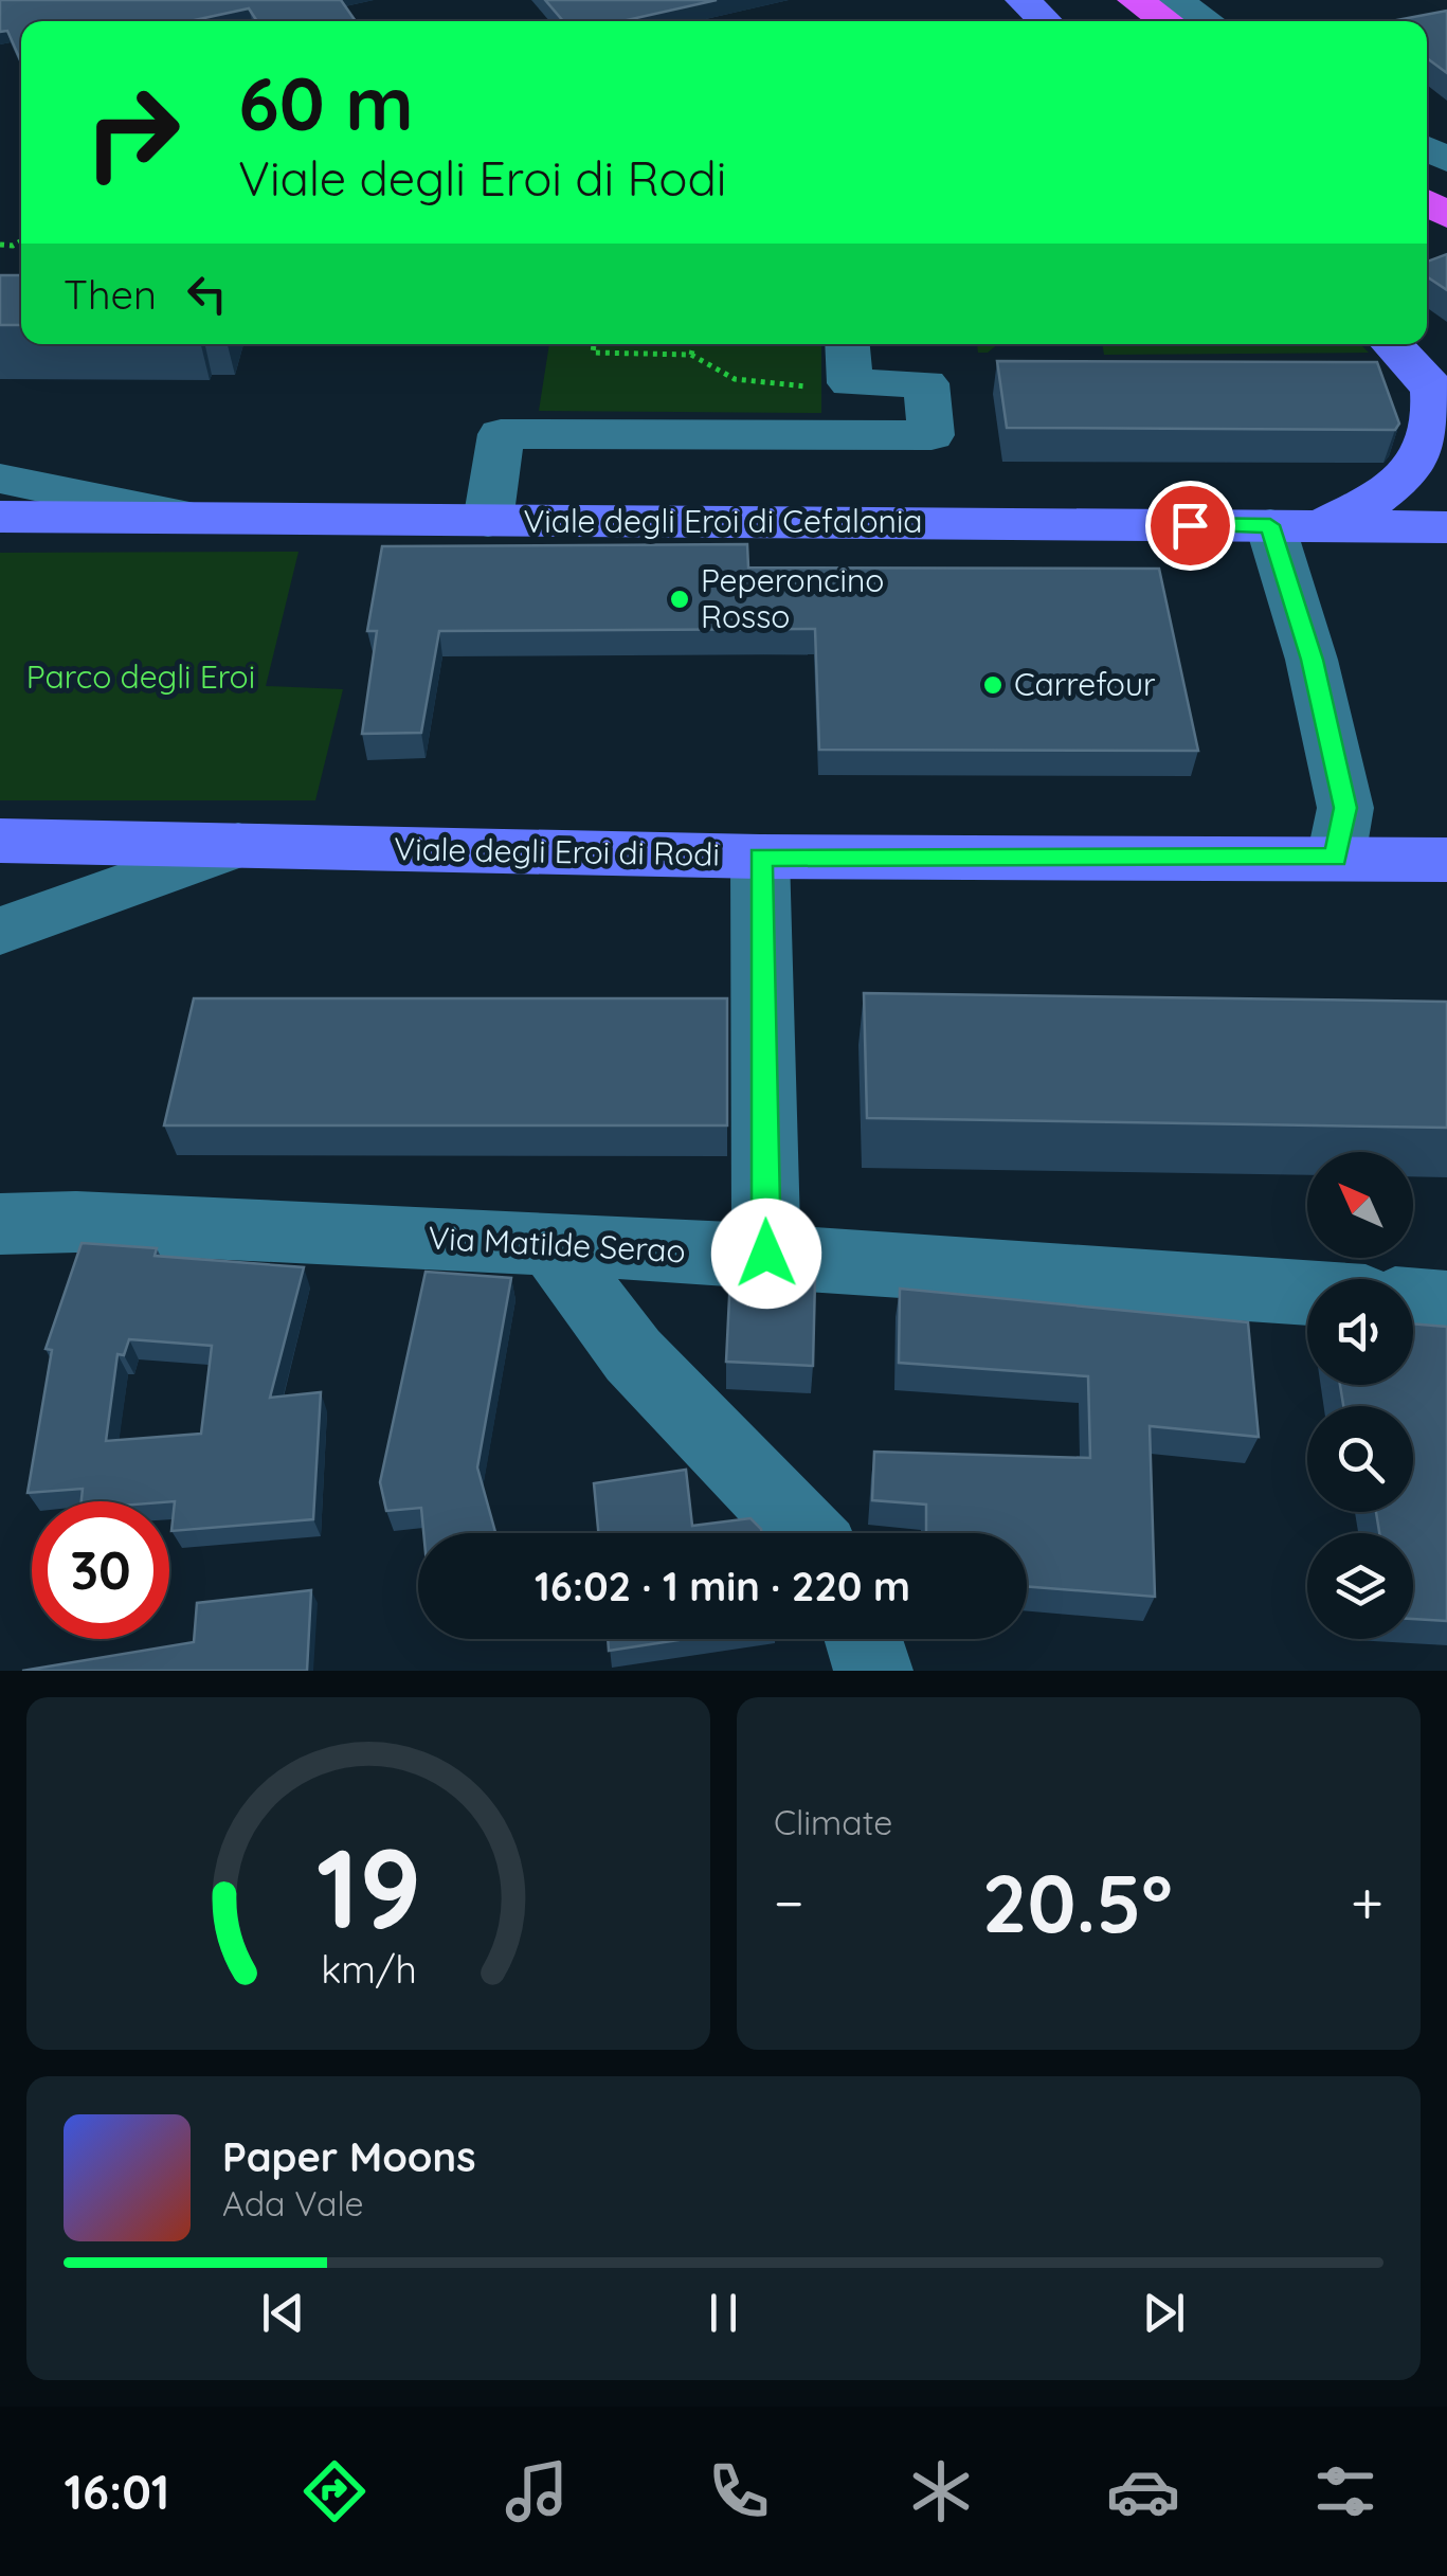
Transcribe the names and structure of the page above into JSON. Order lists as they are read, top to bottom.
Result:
{
  "streets": {
    "main road": ["Viale degli Eroi di Cefalonia", "Viale degli Eroi di Rodi"],
    "street": ["Via Matilde Serao"]
  },
  "parks": ["Parco degli Eroi"],
  "places": ["Peperoncino Rosso", "Carrefour"],
  "north": "top left",
  "page": {
    "turn": ["60 m", "Viale degli Eroi di Rodi"],
    "then": "Then",
    "limit": "30",
    "trip": "16:02 · 1 min · 220 m",
    "tile": "Climate",
    "heat": ["−", "20.5°", "+"],
    "song": ["Paper Moons", "Ada Vale"],
    "tabs": "16:01",
    "gauge": ["19", "km/h"]
  }
}
